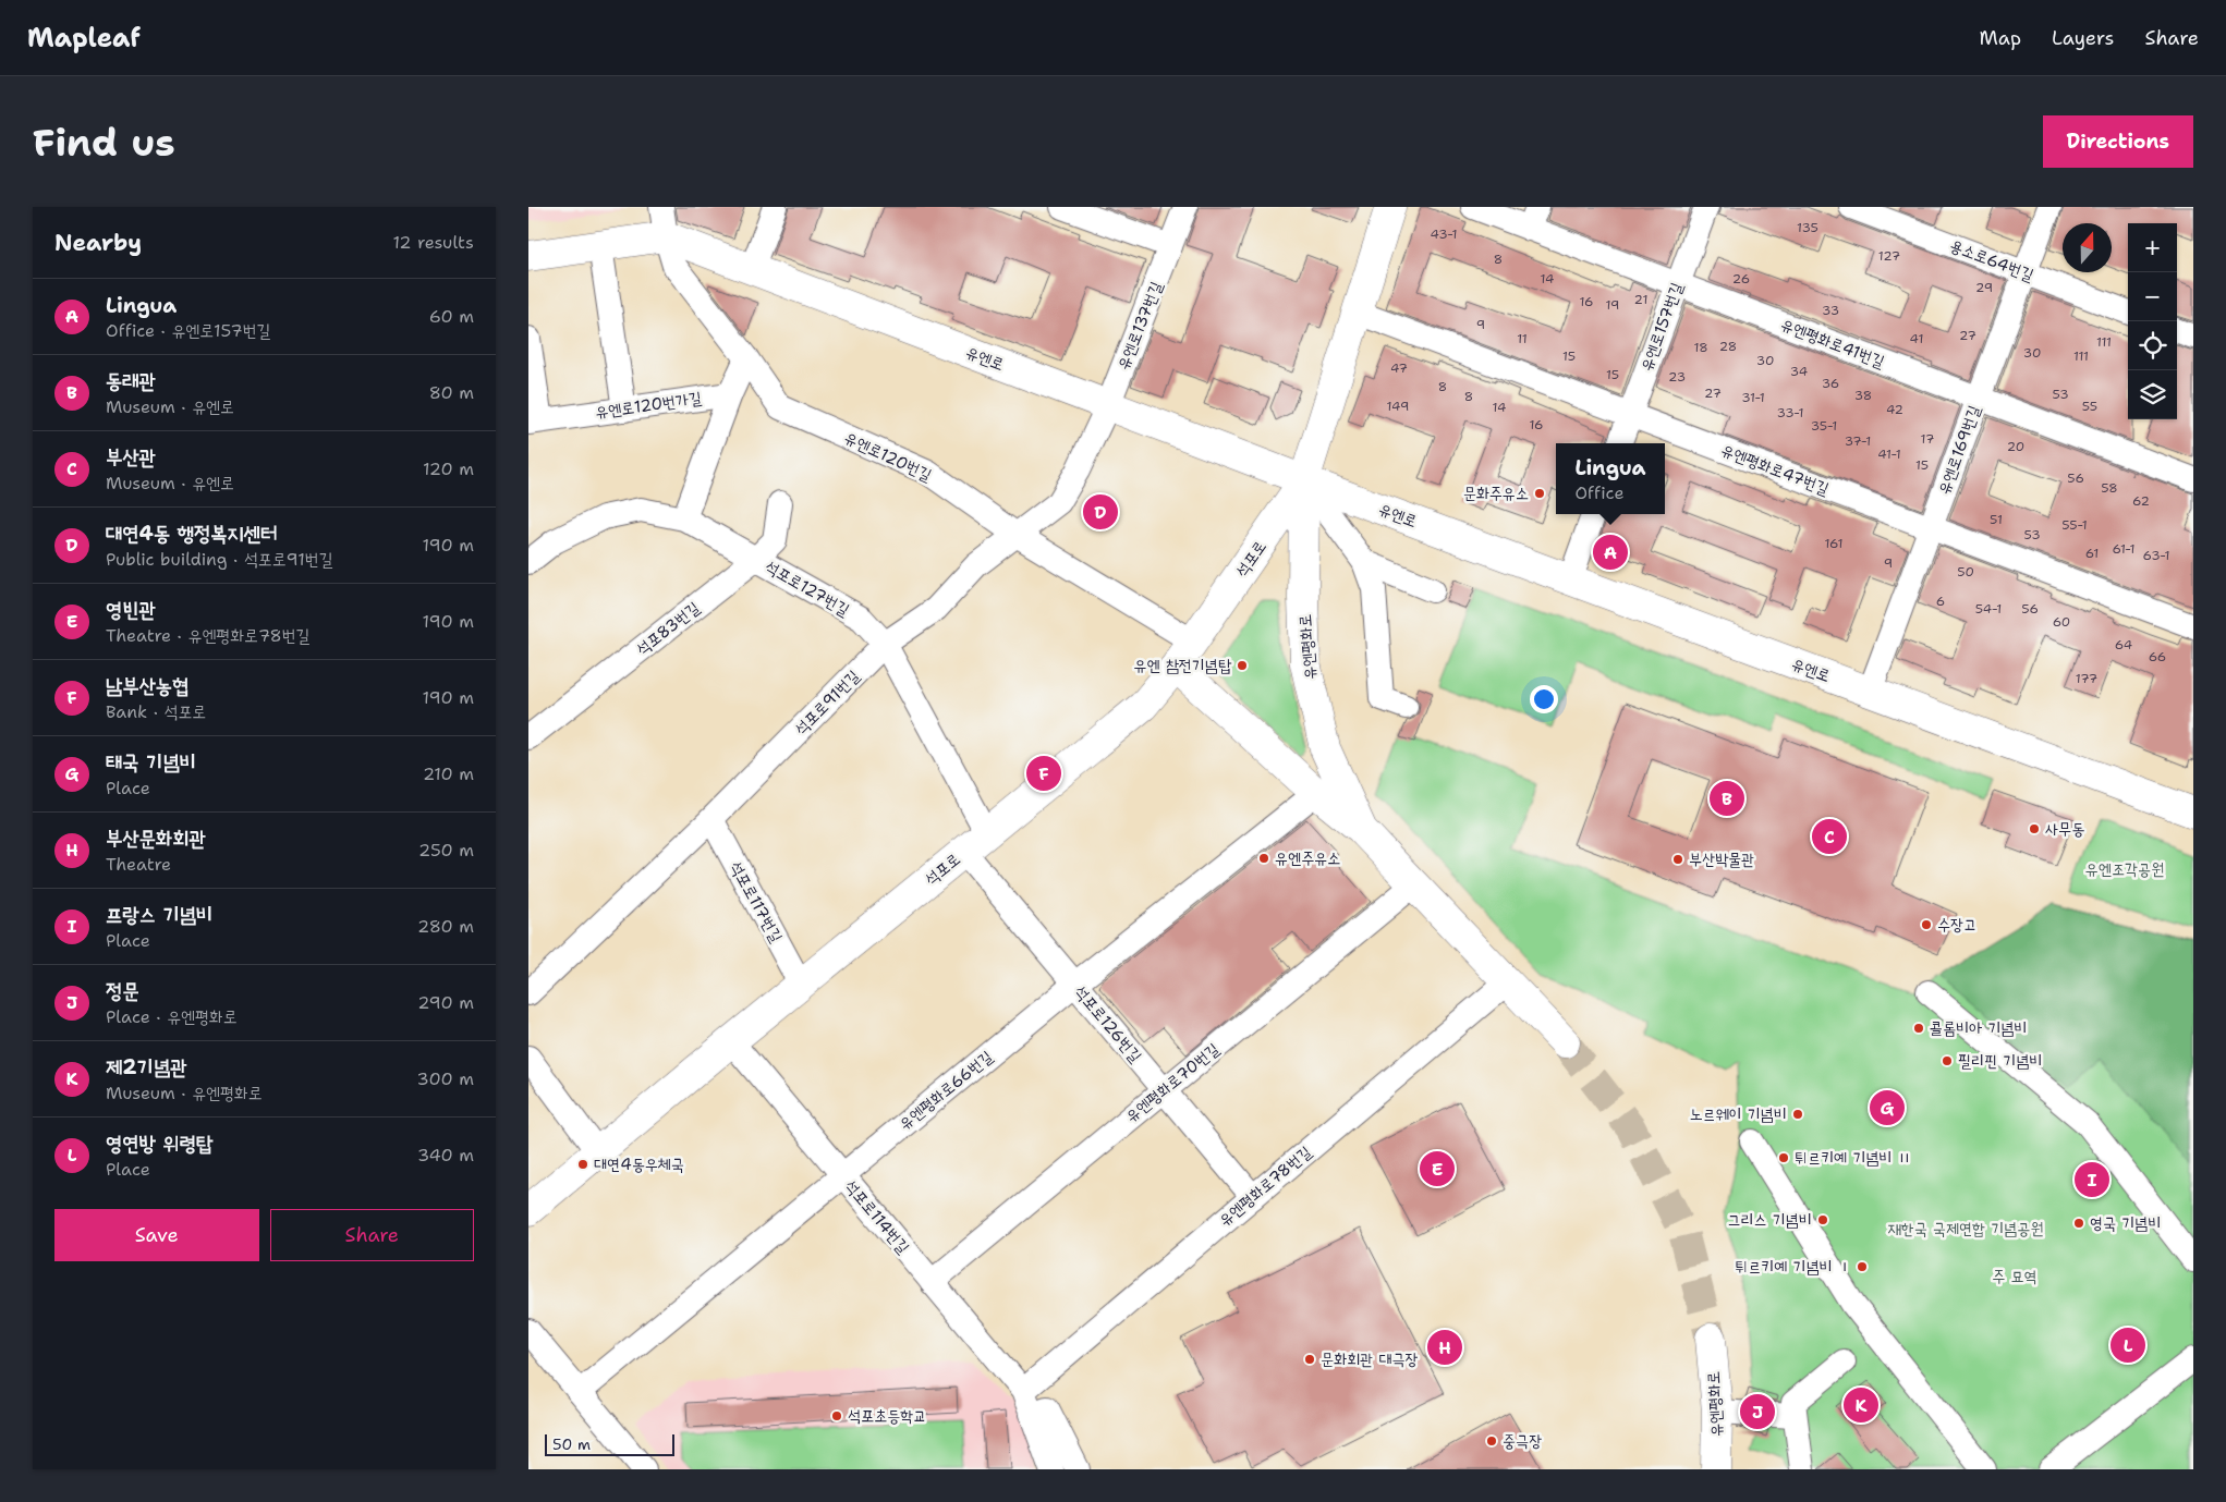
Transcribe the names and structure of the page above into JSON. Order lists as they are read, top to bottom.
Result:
{
  "streets": {
    "main road": ["유엔로", "석포로", "유엔평화로"],
    "street": [
      "용소로64번길",
      "유엔로137번길",
      "유엔로157번길",
      "유엔평화로41번길",
      "유엔로120번가길",
      "유엔로169번길",
      "유엔로120번길",
      "유엔평화로47번길",
      "석포로127번길",
      "석포83번길",
      "석포로91번길",
      "석포로117번길",
      "석포로126번길",
      "유엔평화로70번길",
      "유엔평화로66번길",
      "유엔평화로78번길",
      "석포로114번길"
    ]
  },
  "crossings": [
    ["용소로64번길", "유엔로169번길"],
    ["유엔로137번길", "유엔로"],
    ["유엔로137번길", "석포로91번길"],
    ["유엔로157번길", "유엔평화로41번길"],
    ["유엔로157번길", "유엔평화로47번길"],
    ["유엔평화로41번길", "유엔로169번길"],
    ["유엔로", "유엔로169번길"],
    ["유엔로", "유엔로120번길"],
    ["유엔로", "석포로"],
    ["유엔로", "유엔평화로"],
    ["유엔로", "석포로91번길"],
    ["유엔로169번길", "유엔평화로47번길"],
    ["유엔로120번길", "석포로"],
    ["유엔로120번길", "석포로91번길"],
    ["유엔평화로47번길", "유엔평화로"],
    ["석포로", "석포로127번길"],
    ["석포로", "유엔평화로"],
    ["석포로", "석포로117번길"],
    ["석포로", "석포로126번길"],
    ["석포로", "석포로114번길"],
    ["석포로127번길", "석포83번길"],
    ["석포로127번길", "석포로91번길"],
    ["유엔평화로", "유엔평화로70번길"],
    ["유엔평화로", "유엔평화로78번길"],
    ["석포로91번길", "석포로117번길"],
    ["석포로126번길", "유엔평화로70번길"],
    ["석포로126번길", "유엔평화로66번길"],
    ["석포로126번길", "유엔평화로78번길"],
    ["유엔평화로70번길", "석포로114번길"],
    ["유엔평화로66번길", "석포로114번길"],
    ["유엔평화로78번길", "석포로114번길"]
  ],
  "parks": ["유엔조각공원", "재한국 국제연합 기념공원", "주 묘역"],
  "places": [
    "문화주유소",
    "유엔 참전기념탑",
    "사무동",
    "유엔주유소",
    "부산박물관",
    "수장고",
    "콜롬비아 기념비",
    "필리핀 기념비",
    "노르웨이 기념비",
    "튀르키예 기념비 Ⅱ",
    "대연4동우체국",
    "그리스 기념비",
    "영국 기념비",
    "튀르키예 기념비 Ⅰ",
    "문화회관 대극장",
    "석포초등학교",
    "중극장"
  ],
  "house_numbers": [
    "135",
    "43-1",
    "127",
    "8",
    "14",
    "26",
    "29",
    "21",
    "16",
    "19",
    "33",
    "9",
    "27",
    "11",
    "41",
    "111",
    "28",
    "18",
    "30",
    "15",
    "111",
    "30",
    "47",
    "34",
    "15",
    "23",
    "36",
    "8",
    "27",
    "53",
    "38",
    "8",
    "31-1",
    "149",
    "55",
    "14",
    "42",
    "33-1",
    "16",
    "35-1",
    "17",
    "37-1",
    "20",
    "41-1",
    "15",
    "56",
    "58",
    "62",
    "51",
    "55-1",
    "53",
    "161",
    "61-1",
    "61",
    "63-1",
    "9",
    "50",
    "6",
    "54-1",
    "56",
    "60",
    "64",
    "66",
    "177"
  ],
  "scale_bar": "50 m",
  "north": "top",
  "page": {
    "header": "Mapleaf",
    "nav": ["Map", "Layers", "Share"],
    "buttons": [
      "Directions",
      ["Save", "Share"]
    ],
    "title": "Find us",
    "heading": ["Nearby", "12 results"],
    "map_buttons": ["+", "−"],
    "list": [
      {
        "mark": "A",
        "name": "Lingua",
        "note": "Office · 유엔로157번길",
        "value": "60 m"
      },
      {
        "mark": "B",
        "name": "동래관",
        "note": "Museum · 유엔로",
        "value": "80 m"
      },
      {
        "mark": "C",
        "name": "부산관",
        "note": "Museum · 유엔로",
        "value": "120 m"
      },
      {
        "mark": "D",
        "name": "대연4동 행정복지센터",
        "note": "Public building · 석포로91번길",
        "value": "190 m"
      },
      {
        "mark": "E",
        "name": "영빈관",
        "note": "Theatre · 유엔평화로78번길",
        "value": "190 m"
      },
      {
        "mark": "F",
        "name": "남부산농협",
        "note": "Bank · 석포로",
        "value": "190 m"
      },
      {
        "mark": "G",
        "name": "태국 기념비",
        "note": "Place",
        "value": "210 m"
      },
      {
        "mark": "H",
        "name": "부산문화회관",
        "note": "Theatre",
        "value": "250 m"
      },
      {
        "mark": "I",
        "name": "프랑스 기념비",
        "note": "Place",
        "value": "280 m"
      },
      {
        "mark": "J",
        "name": "정문",
        "note": "Place · 유엔평화로",
        "value": "290 m"
      },
      {
        "mark": "K",
        "name": "제2기념관",
        "note": "Museum · 유엔평화로",
        "value": "300 m"
      },
      {
        "mark": "L",
        "name": "영연방 위령탑",
        "note": "Place",
        "value": "340 m"
      }
    ],
    "popup": ["Lingua", "Office"],
    "pins": [
      "D",
      "A",
      "F",
      "B",
      "C",
      "G",
      "E",
      "I",
      "L",
      "H",
      "K",
      "J"
    ],
    "scale": "50 m"
  }
}
